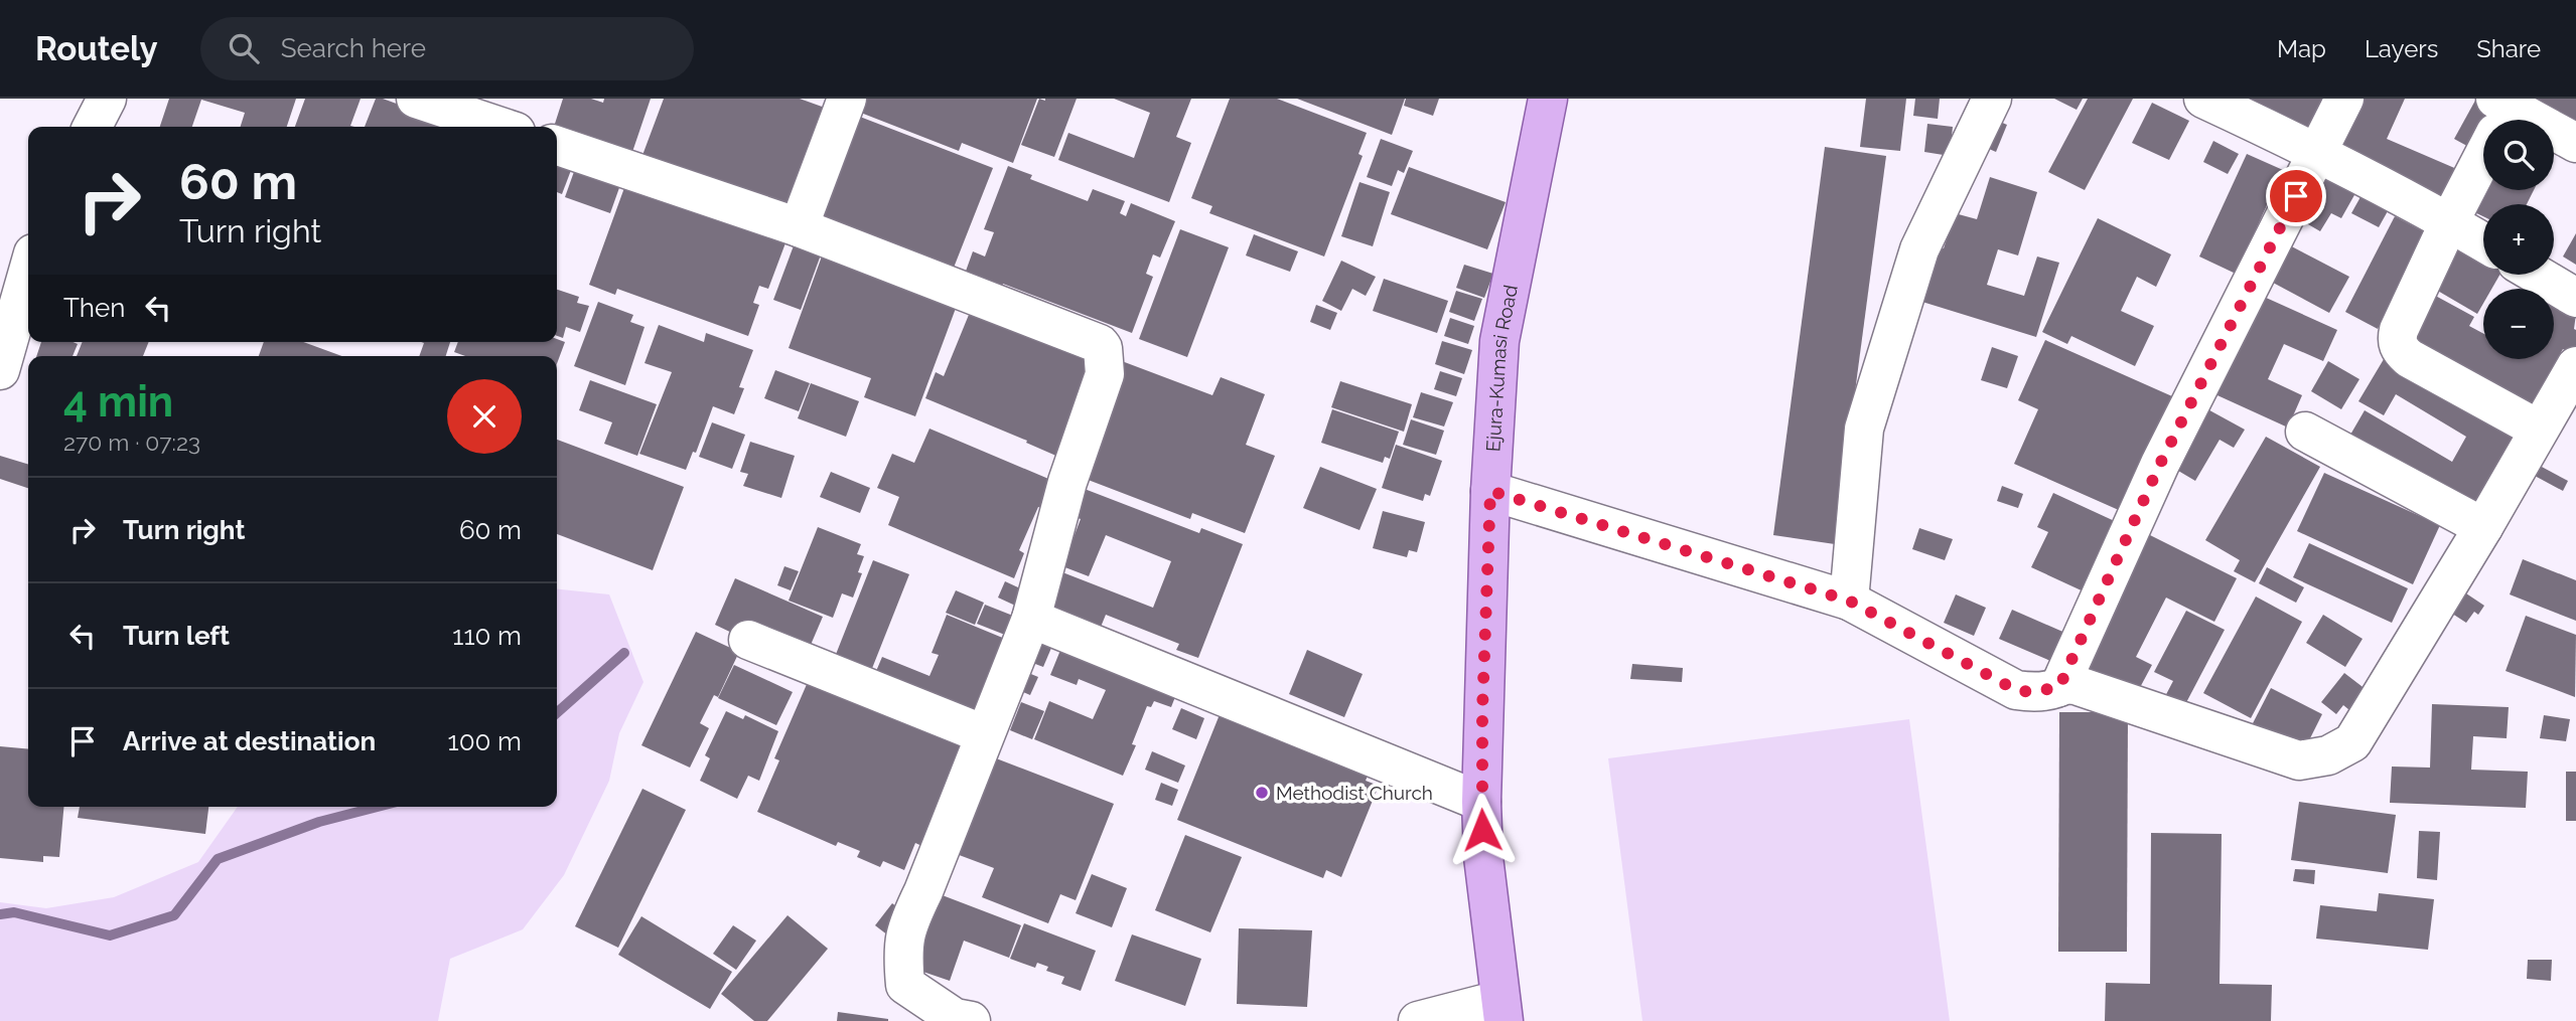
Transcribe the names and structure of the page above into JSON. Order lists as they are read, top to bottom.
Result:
{
  "streets": {
    "main road": ["Ejura-Kumasi Road"]
  },
  "places": ["Methodist Church"],
  "page": {
    "header": "Routely",
    "search": "Search here",
    "nav": ["Map", "Layers", "Share"],
    "map_buttons": ["+", "−"],
    "turn": ["60 m", "Turn right"],
    "then": "Then",
    "heading": ["4 min", "270 m · 07:23"],
    "list": [
      {
        "name": "Turn right",
        "value": "60 m"
      },
      {
        "name": "Turn left",
        "value": "110 m"
      },
      {
        "name": "Arrive at destination",
        "value": "100 m"
      }
    ]
  }
}
